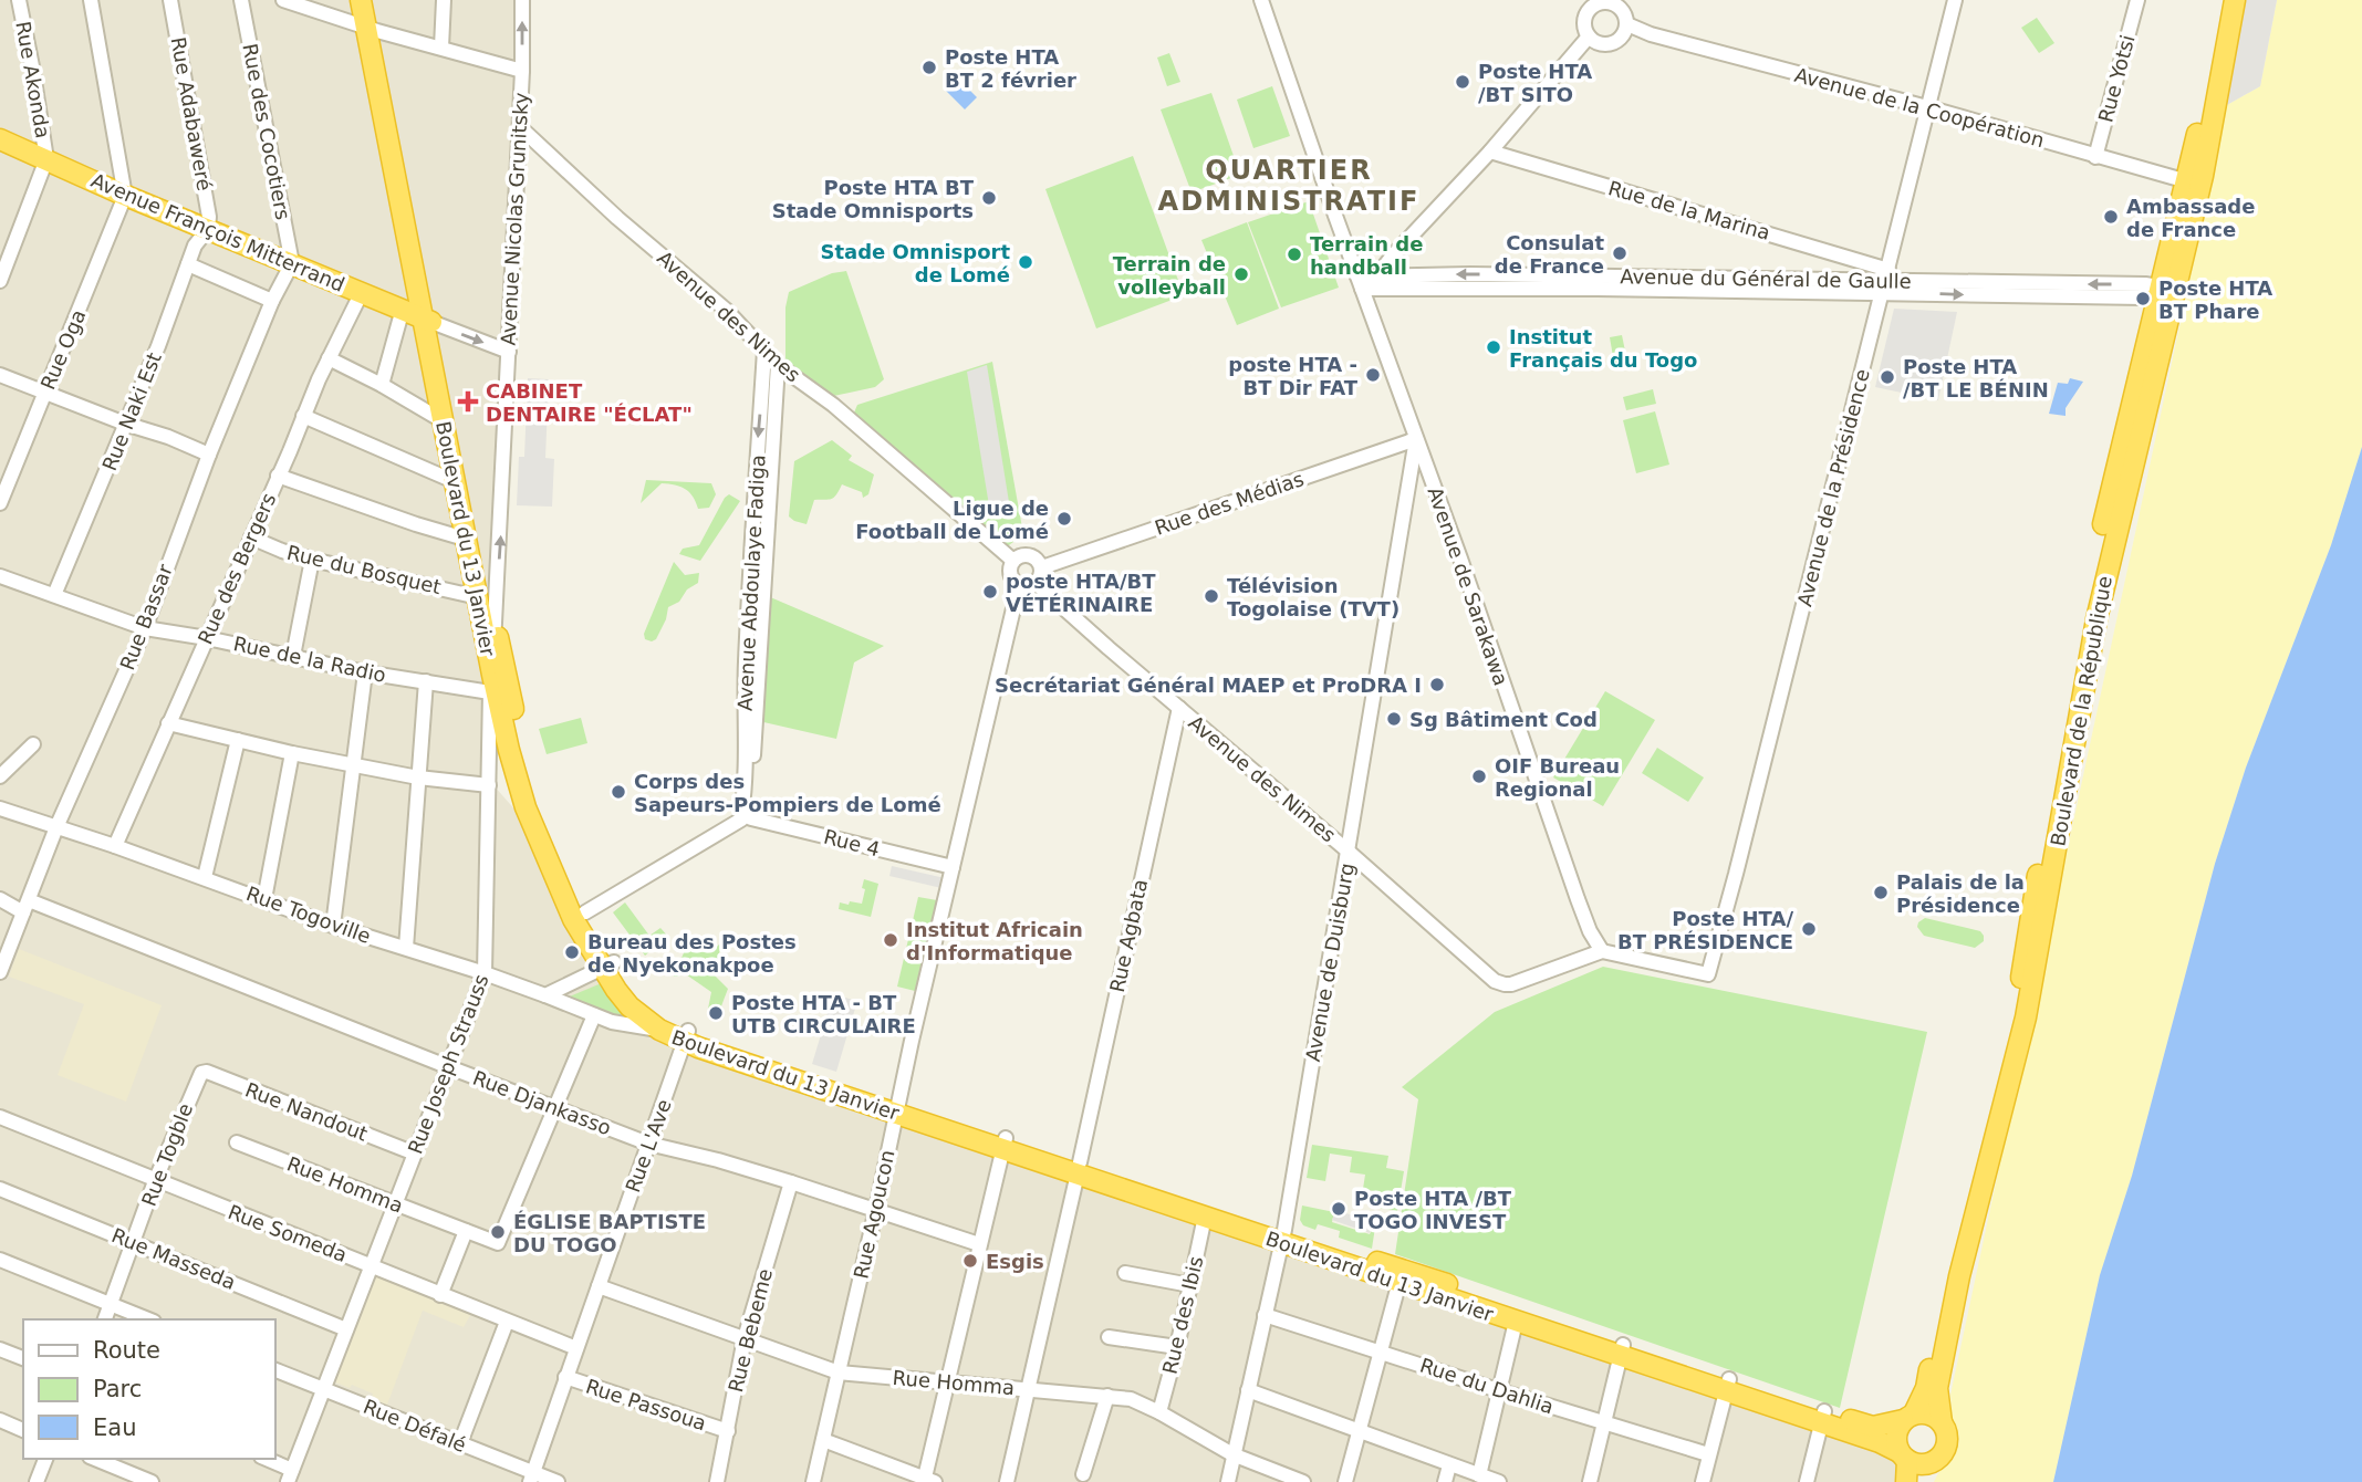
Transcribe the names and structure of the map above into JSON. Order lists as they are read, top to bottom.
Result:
{
  "streets": {
    "highway": ["Avenue François Mitterrand", "Boulevard du 13 Janvier", "Boulevard de la République"],
    "street": [
      "Rue Yotsi",
      "Rue Akonda",
      "Avenue de la Coopération",
      "Rue Adabaweré",
      "Rue des Cocotiers",
      "Rue de la Marina",
      "Avenue Nicolas Grunitsky",
      "Avenue du Général de Gaulle",
      "Avenue des Nimes",
      "Rue Oga",
      "Rue Naki Est",
      "Avenue de la Présidence",
      "Rue des Médias",
      "Rue des Bergers",
      "Rue du Bosquet",
      "Avenue Abdoulaye Fadiga",
      "Avenue de Sarakawa",
      "Rue Bassar",
      "Rue de la Radio",
      "Rue 4",
      "Rue Togoville",
      "Rue Agbata",
      "Avenue de Duisburg",
      "Rue Joseph Strauss",
      "Rue Djankasso",
      "Rue Nandout",
      "Rue L'Ave",
      "Rue Togble",
      "Rue Homma",
      "Rue Agoucon",
      "Rue Someda",
      "Rue Masseda",
      "Rue des Ibis",
      "Rue Bebeme",
      "Rue du Dahlia",
      "Rue Passoua",
      "Rue Défalé"
    ]
  },
  "crossings": [
    ["Rue Yotsi", "Avenue de la Coopération"],
    ["Rue Akonda", "Avenue François Mitterrand"],
    ["Avenue de la Coopération", "Avenue de la Présidence"],
    ["Avenue de la Coopération", "Boulevard de la République"],
    ["Rue Adabaweré", "Avenue François Mitterrand"],
    ["Rue Adabaweré", "Rue Naki Est"],
    ["Rue des Cocotiers", "Avenue François Mitterrand"],
    ["Rue des Cocotiers", "Rue Bassar"],
    ["Rue de la Marina", "Avenue du Général de Gaulle"],
    ["Rue de la Marina", "Avenue de la Présidence"],
    ["Avenue Nicolas Grunitsky", "Avenue des Nimes"],
    ["Avenue Nicolas Grunitsky", "Boulevard du 13 Janvier"],
    ["Avenue Nicolas Grunitsky", "Rue Joseph Strauss"],
    ["Avenue François Mitterrand", "Rue Oga"],
    ["Avenue François Mitterrand", "Rue Naki Est"],
    ["Avenue François Mitterrand", "Boulevard du 13 Janvier"],
    ["Avenue François Mitterrand", "Rue des Bergers"],
    ["Avenue François Mitterrand", "Rue Bassar"],
    ["Avenue du Général de Gaulle", "Avenue de la Présidence"],
    ["Avenue du Général de Gaulle", "Avenue de Sarakawa"],
    ["Avenue du Général de Gaulle", "Boulevard de la République"],
    ["Avenue des Nimes", "Avenue de la Présidence"],
    ["Avenue des Nimes", "Rue des Médias"],
    ["Avenue des Nimes", "Avenue Abdoulaye Fadiga"],
    ["Avenue des Nimes", "Avenue de Sarakawa"],
    ["Avenue des Nimes", "Rue Agbata"],
    ["Avenue des Nimes", "Avenue de Duisburg"],
    ["Avenue des Nimes", "Rue Agoucon"],
    ["Rue Naki Est", "Rue de la Radio"],
    ["Avenue de la Présidence", "Avenue de Sarakawa"],
    ["Rue des Médias", "Avenue de Sarakawa"],
    ["Rue des Médias", "Avenue de Duisburg"],
    ["Rue des Médias", "Rue Agoucon"],
    ["Boulevard du 13 Janvier", "Rue du Bosquet"],
    ["Boulevard du 13 Janvier", "Rue de la Radio"],
    ["Boulevard du 13 Janvier", "Boulevard de la République"],
    ["Boulevard du 13 Janvier", "Rue Togoville"],
    ["Boulevard du 13 Janvier", "Rue Agbata"],
    ["Boulevard du 13 Janvier", "Avenue de Duisburg"],
    ["Boulevard du 13 Janvier", "Rue Joseph Strauss"],
    ["Boulevard du 13 Janvier", "Rue L'Ave"],
    ["Boulevard du 13 Janvier", "Rue Agoucon"],
    ["Boulevard du 13 Janvier", "Rue des Ibis"],
    ["Rue des Bergers", "Rue du Bosquet"],
    ["Rue des Bergers", "Rue de la Radio"],
    ["Rue des Bergers", "Rue Togoville"],
    ["Avenue Abdoulaye Fadiga", "Rue 4"],
    ["Avenue de Sarakawa", "Avenue de Duisburg"],
    ["Rue Bassar", "Rue de la Radio"],
    ["Rue Bassar", "Rue Togoville"],
    ["Rue Bassar", "Rue Djankasso"],
    ["Rue de la Radio", "Rue Joseph Strauss"],
    ["Rue 4", "Rue Agoucon"],
    ["Rue Togoville", "Rue Joseph Strauss"],
    ["Rue Agbata", "Rue Homma"],
    ["Avenue de Duisburg", "Rue Homma"],
    ["Avenue de Duisburg", "Rue du Dahlia"],
    ["Rue Joseph Strauss", "Rue Djankasso"],
    ["Rue Joseph Strauss", "Rue Nandout"],
    ["Rue Joseph Strauss", "Rue Homma"],
    ["Rue Joseph Strauss", "Rue Someda"],
    ["Rue Joseph Strauss", "Rue Masseda"],
    ["Rue Joseph Strauss", "Rue Défalé"],
    ["Rue Djankasso", "Rue L'Ave"],
    ["Rue Djankasso", "Rue Homma"],
    ["Rue Djankasso", "Rue Agoucon"],
    ["Rue Djankasso", "Rue Bebeme"],
    ["Rue Nandout", "Rue Togble"],
    ["Rue L'Ave", "Rue Homma"],
    ["Rue L'Ave", "Rue Someda"],
    ["Rue L'Ave", "Rue Passoua"],
    ["Rue L'Ave", "Rue Défalé"],
    ["Rue Togble", "Rue Someda"],
    ["Rue Togble", "Rue Masseda"],
    ["Rue Homma", "Rue Agoucon"],
    ["Rue Homma", "Rue des Ibis"],
    ["Rue Homma", "Rue Bebeme"],
    ["Rue Bebeme", "Rue Passoua"]
  ],
  "one_way": ["Avenue Nicolas Grunitsky"],
  "districts": ["QUARTIER ADMINISTRATIF"],
  "places": {
    "other": [
      "Poste HTA BT 2 février",
      "Poste HTA /BT SITO",
      "Poste HTA BT Stade Omnisports",
      "Ambassade de France",
      "Consulat de France",
      "Terrain de handball",
      "Stade Omnisport de Lomé",
      "Terrain de volleyball",
      "Poste HTA BT Phare",
      "Institut Français du Togo",
      "poste HTA - BT Dir FAT",
      "Poste HTA /BT LE BÉNIN",
      "Ligue de Football de Lomé",
      "poste HTA/BT VÉTÉRINAIRE",
      "Télévision Togolaise (TVT)",
      "Secrétariat Général MAEP et ProDRA I",
      "Sg Bâtiment Cod",
      "OIF Bureau Regional",
      "Corps des Sapeurs-Pompiers de Lomé",
      "Palais de la Présidence",
      "Poste HTA/ BT PRÉSIDENCE",
      "Institut Africain d'Informatique",
      "Bureau des Postes de Nyekonakpoe",
      "Poste HTA - BT UTB CIRCULAIRE",
      "Poste HTA /BT TOGO INVEST",
      "ÉGLISE BAPTISTE DU TOGO",
      "Esgis"
    ],
    "health": ["CABINET DENTAIRE \"ÉCLAT\""]
  },
  "legend": ["Route", "Parc", "Eau"]
}
